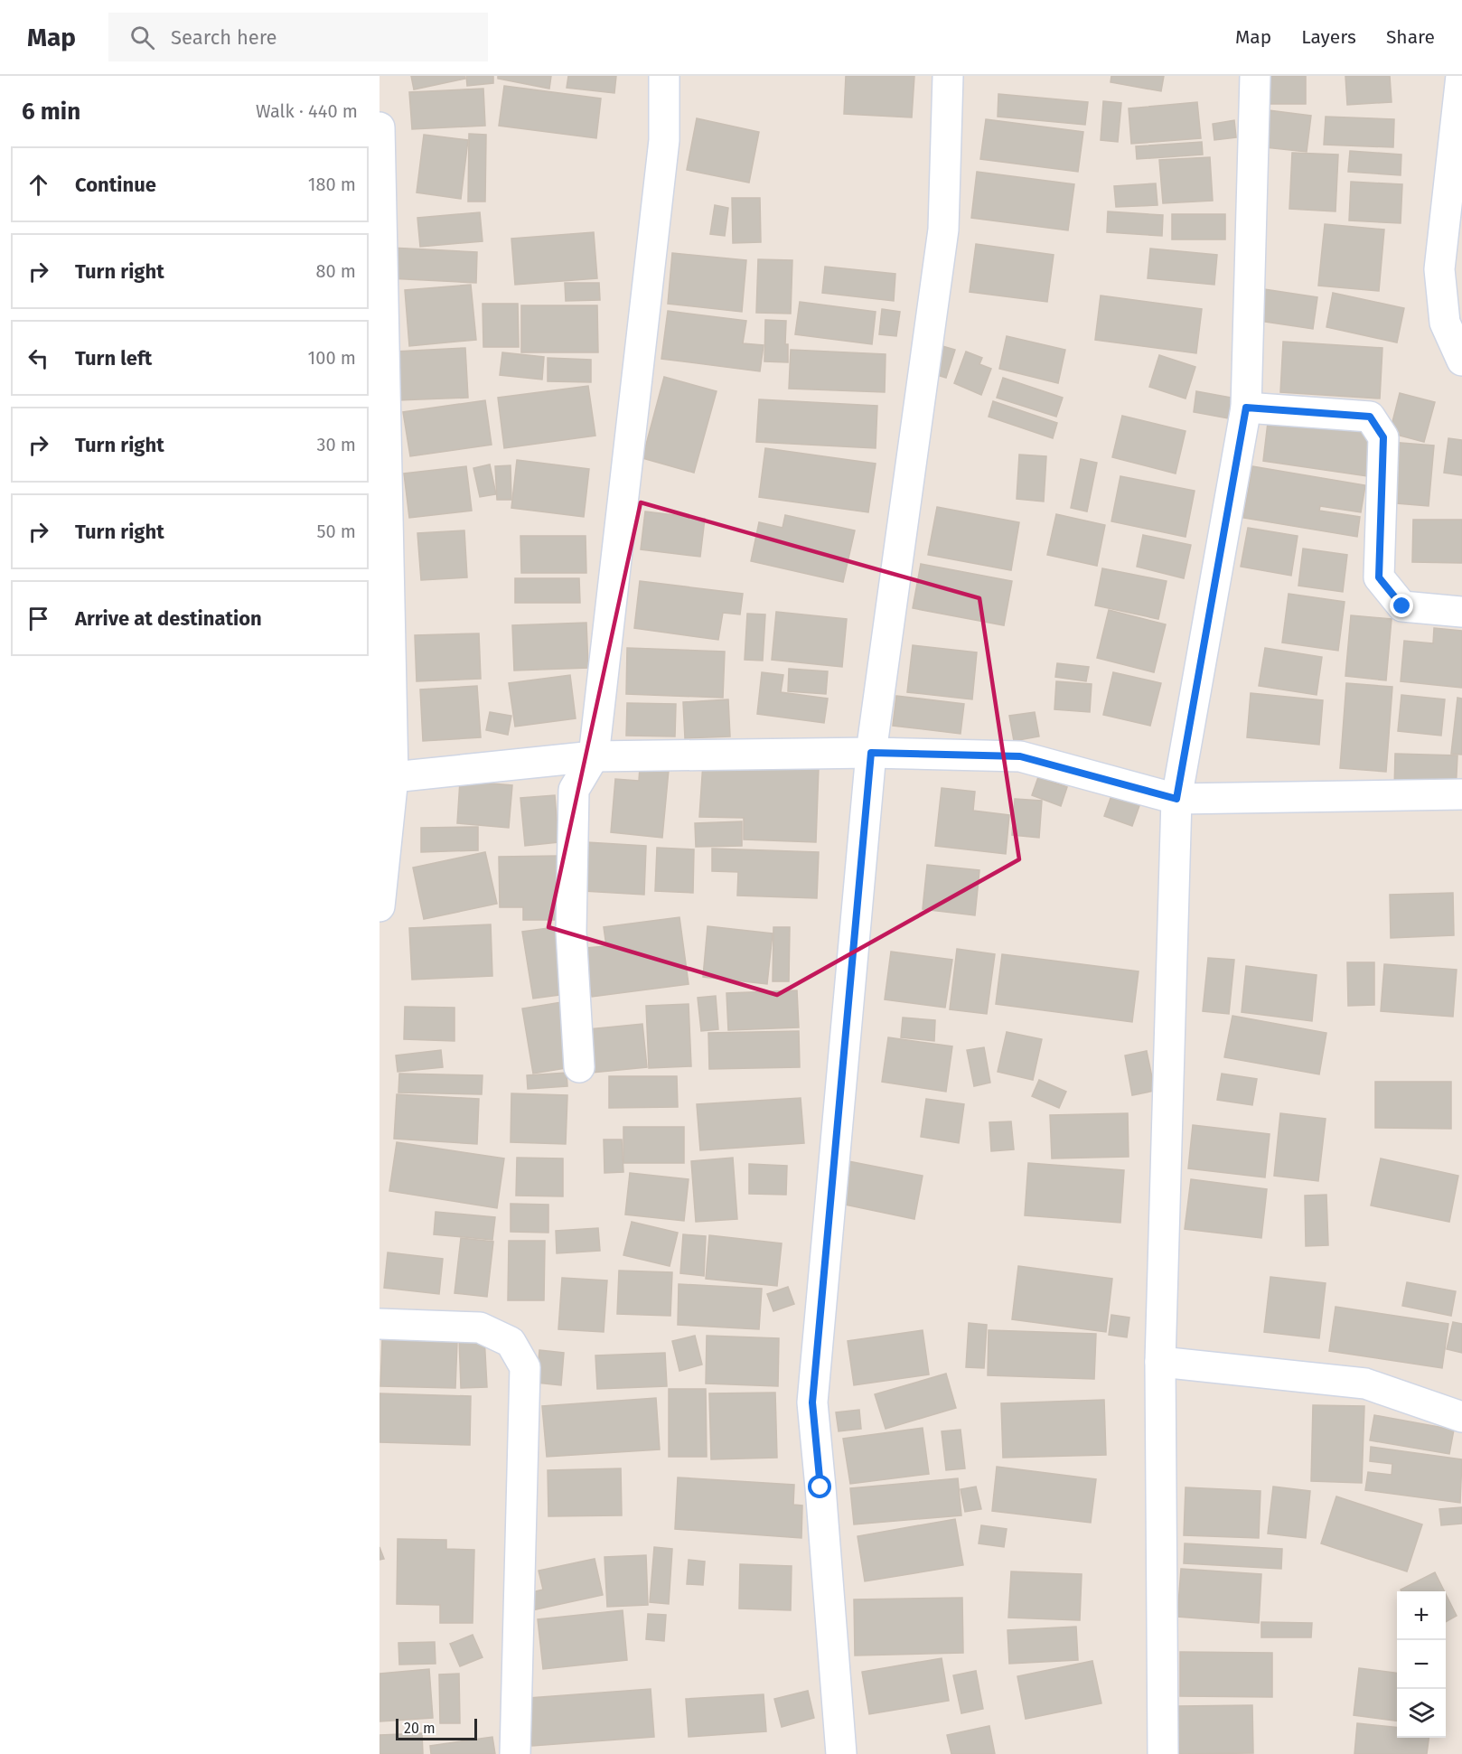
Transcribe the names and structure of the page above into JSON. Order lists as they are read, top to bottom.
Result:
{
  "scale_bar": "20 m",
  "page": {
    "header": "Map",
    "search": "Search here",
    "nav": ["Map", "Layers", "Share"],
    "heading": ["6 min", "Walk · 440 m"],
    "list": [
      ["Continue", "180 m"],
      ["Turn right", "80 m"],
      ["Turn left", "100 m"],
      ["Turn right", "30 m"],
      ["Turn right", "50 m"],
      "Arrive at destination"
    ],
    "map_buttons": ["+", "−"],
    "scale": "20 m"
  }
}
